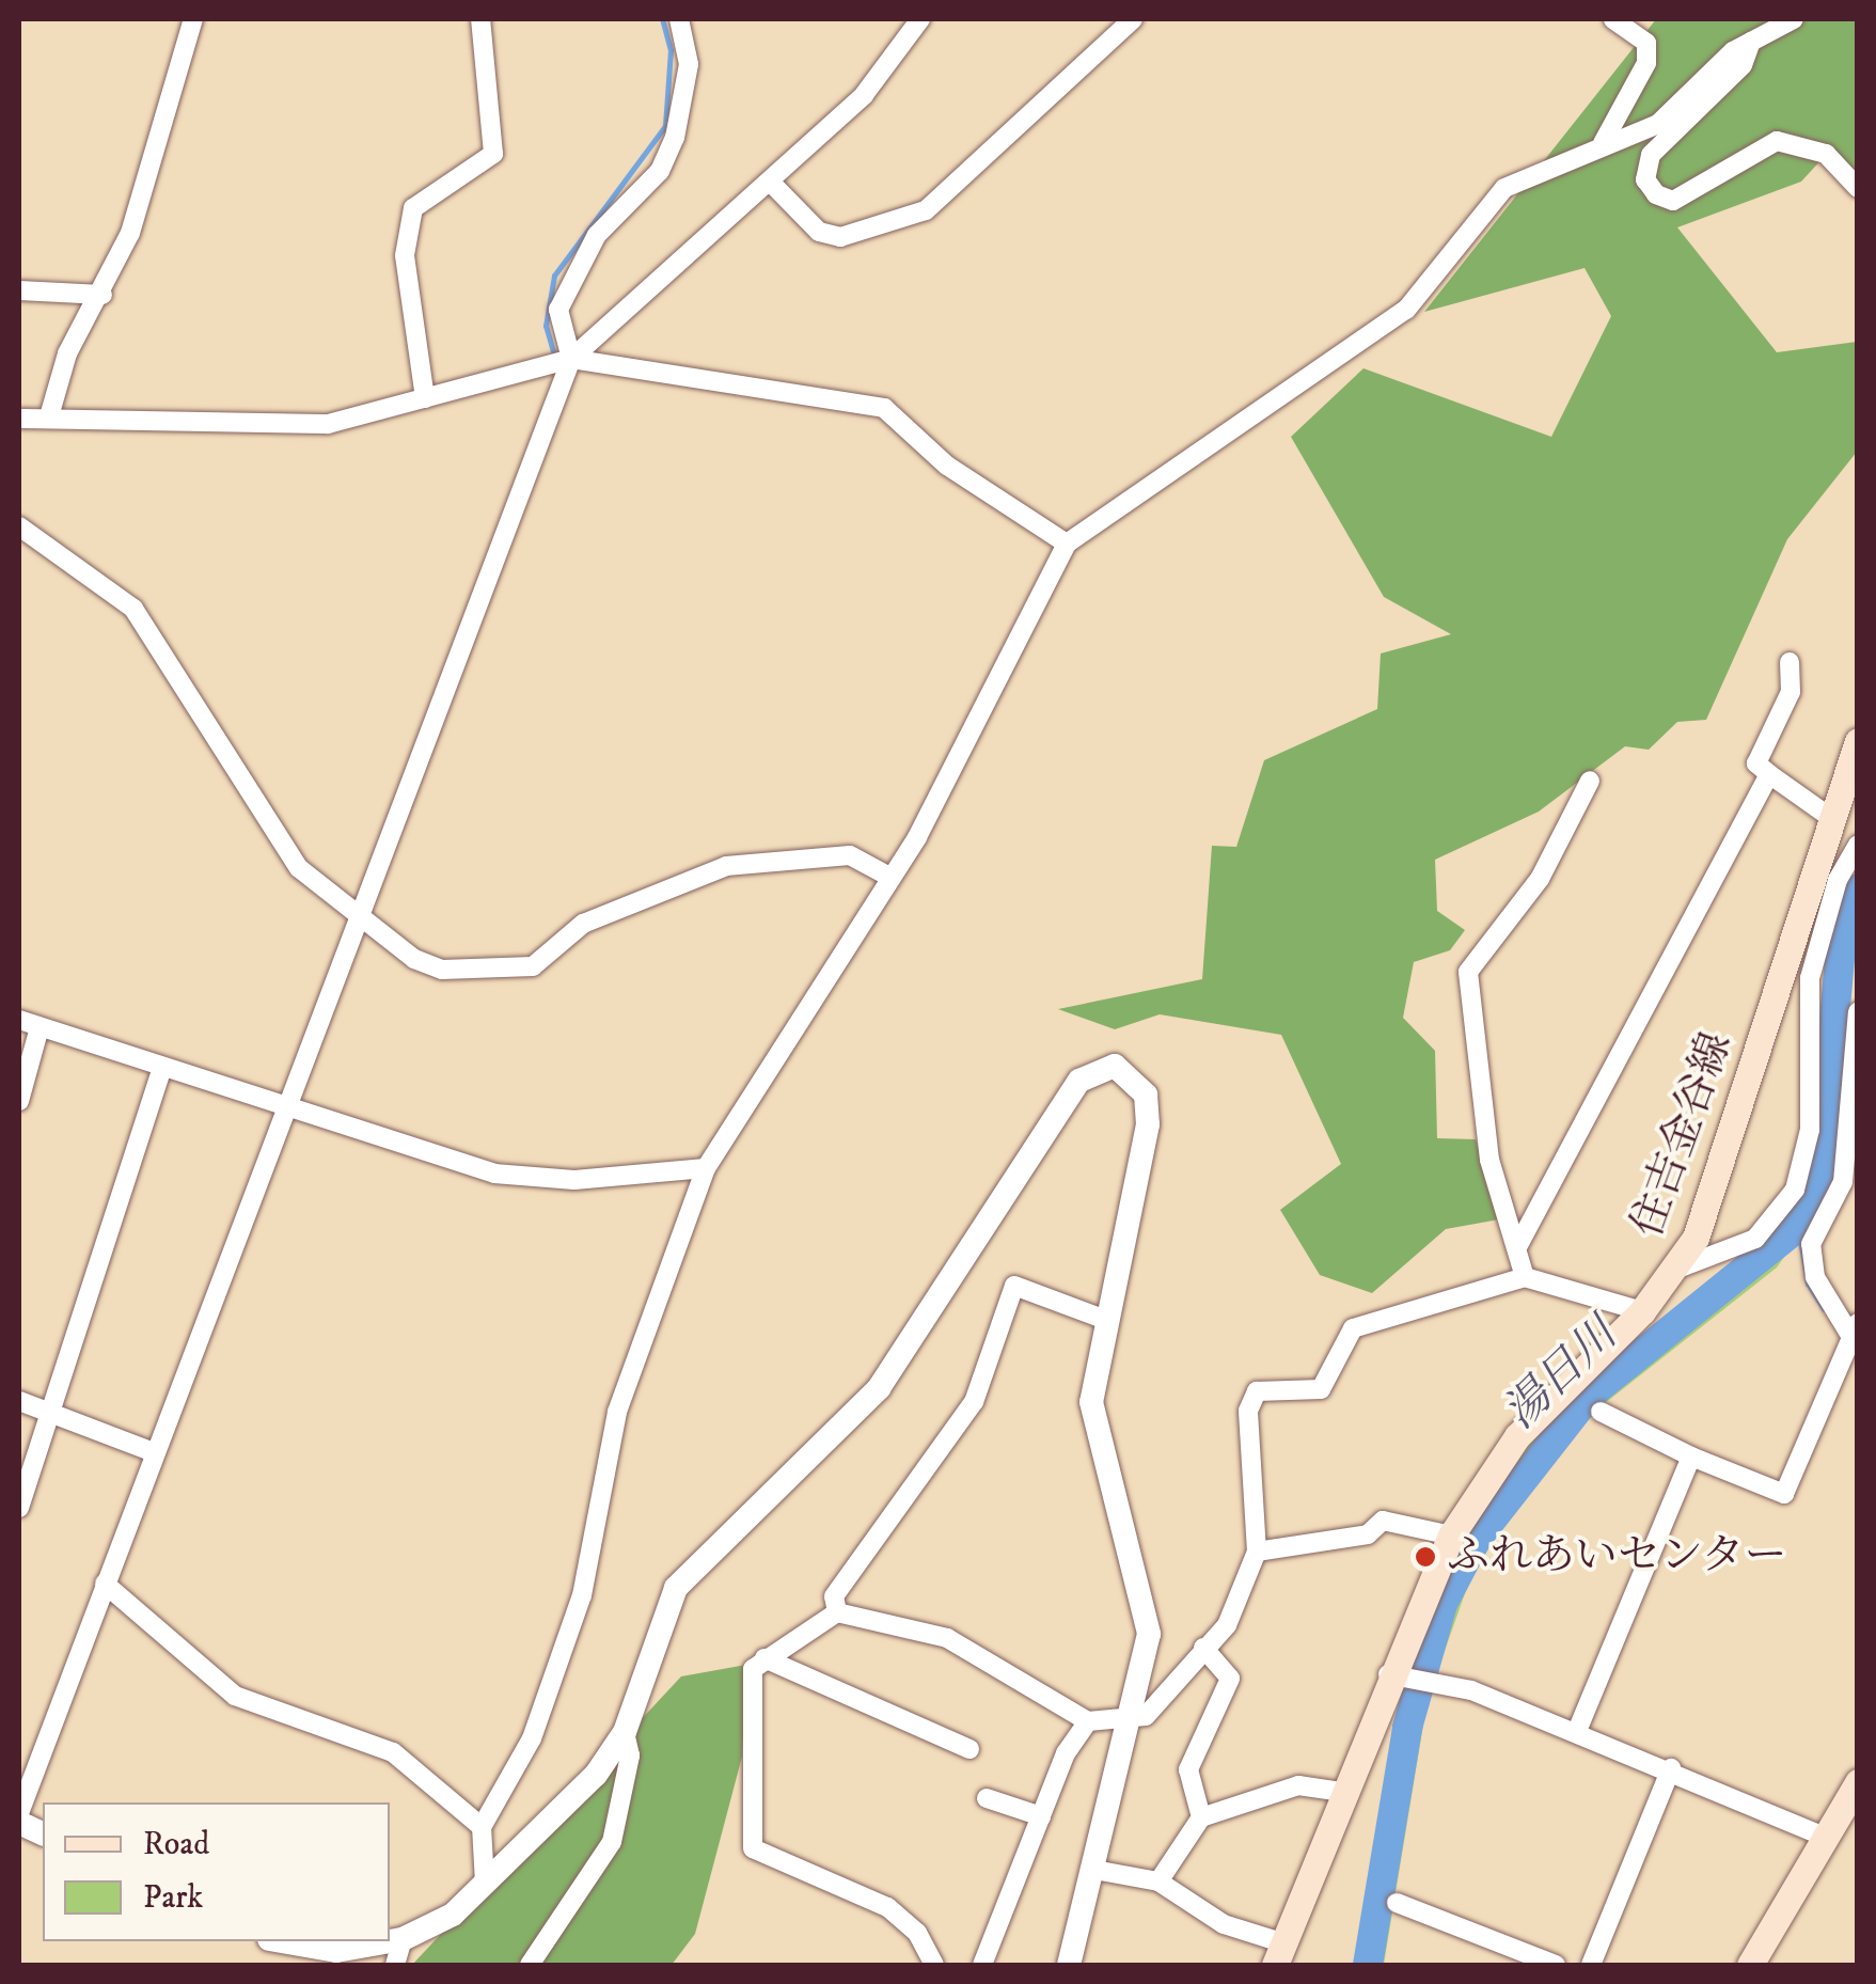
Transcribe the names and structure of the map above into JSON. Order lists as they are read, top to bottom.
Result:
{
  "streets": {
    "main road": ["住吉金谷線"]
  },
  "water": ["湯日川"],
  "places": ["ふれあいセンター"],
  "legend": ["Road", "Park"]
}
